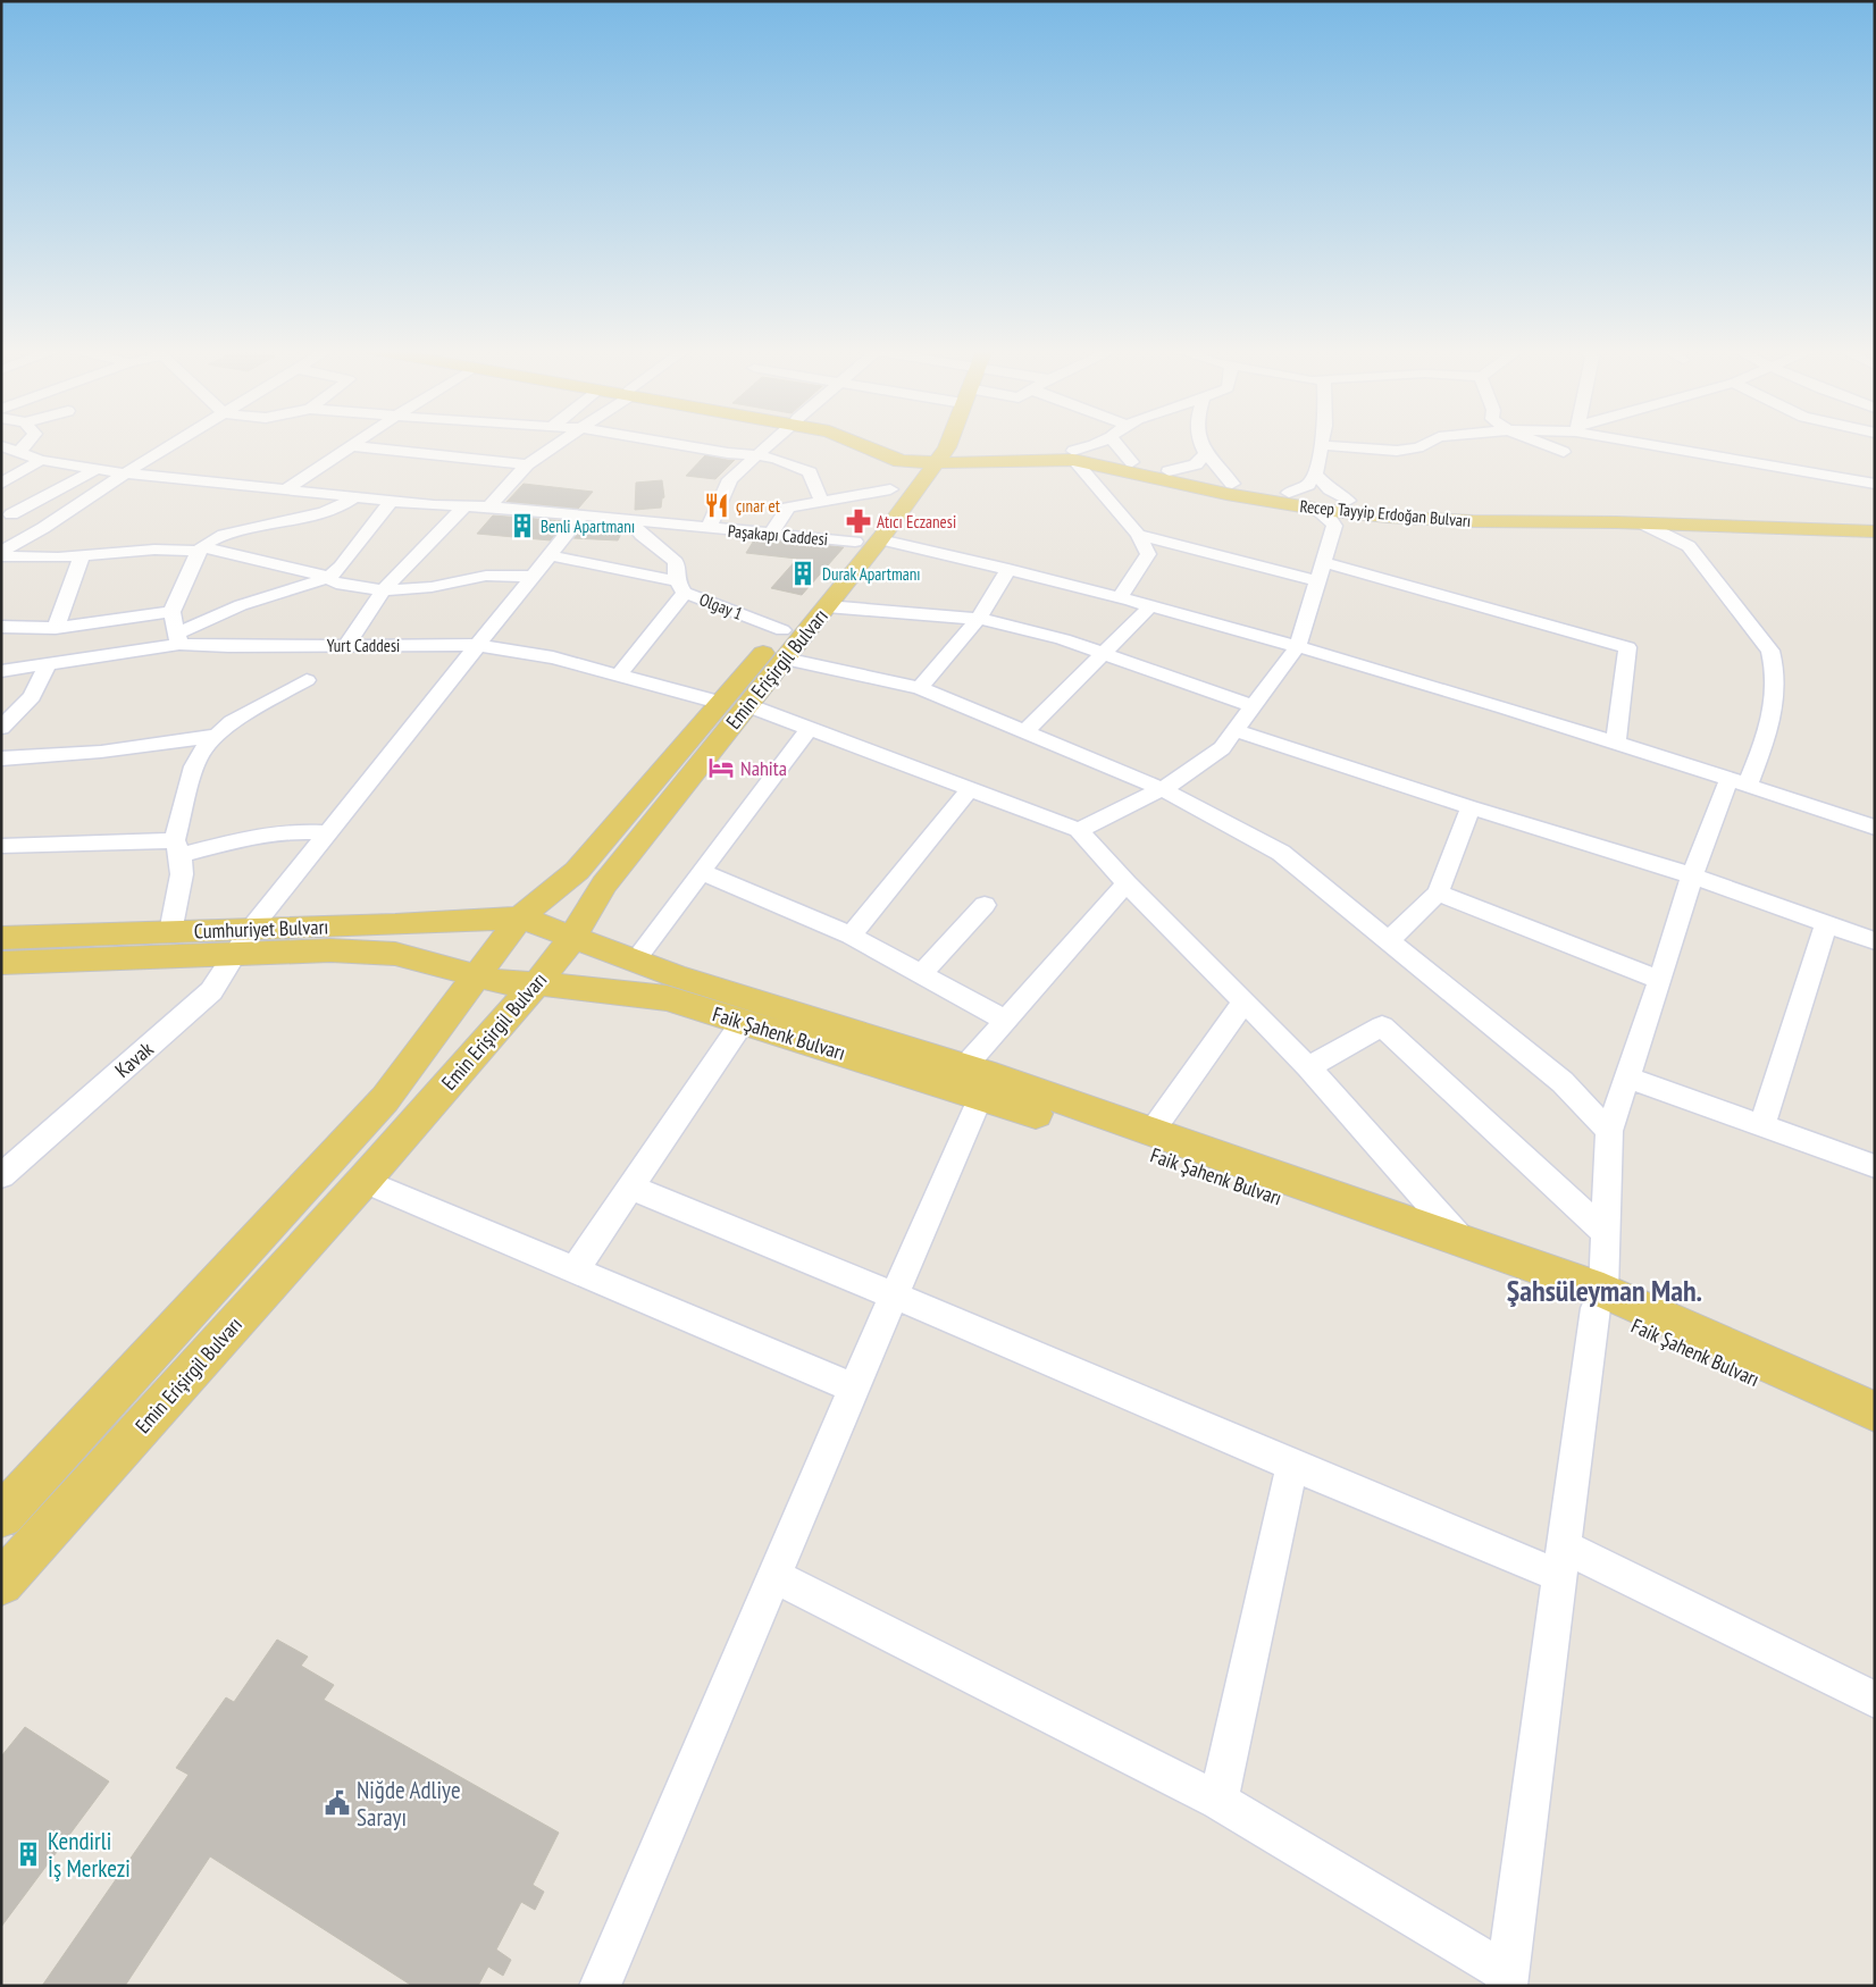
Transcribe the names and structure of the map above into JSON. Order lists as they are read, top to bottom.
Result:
{
  "streets": {
    "main road": [
      "Recep Tayyip Erdoğan Bulvarı",
      "Emin Erişirgil Bulvarı",
      "Cumhuriyet Bulvarı",
      "Faik Şahenk Bulvarı"
    ],
    "street": [
      "Paşakapı Caddesi",
      "Olgay 1",
      "Yurt Caddesi",
      "Kavak"
    ]
  },
  "crossings": [
    ["Recep Tayyip Erdoğan Bulvarı", "Emin Erişirgil Bulvarı"],
    ["Paşakapı Caddesi", "Olgay 1"],
    ["Paşakapı Caddesi", "Emin Erişirgil Bulvarı"],
    ["Paşakapı Caddesi", "Kavak"],
    ["Olgay 1", "Emin Erişirgil Bulvarı"],
    ["Yurt Caddesi", "Emin Erişirgil Bulvarı"],
    ["Yurt Caddesi", "Kavak"],
    ["Emin Erişirgil Bulvarı", "Cumhuriyet Bulvarı"],
    ["Emin Erişirgil Bulvarı", "Faik Şahenk Bulvarı"],
    ["Cumhuriyet Bulvarı", "Faik Şahenk Bulvarı"],
    ["Cumhuriyet Bulvarı", "Kavak"]
  ],
  "districts": ["Şahsüleyman Mah."],
  "places": {
    "restaurant": ["çınar et"],
    "pharmacy": ["Atıcı Eczanesi"],
    "building": ["Benli Apartmanı", "Durak Apartmanı", "Kendirli İş Merkezi"],
    "hotel": ["Nahita"],
    "public building": ["Niğde Adliye Sarayı"]
  }
}
